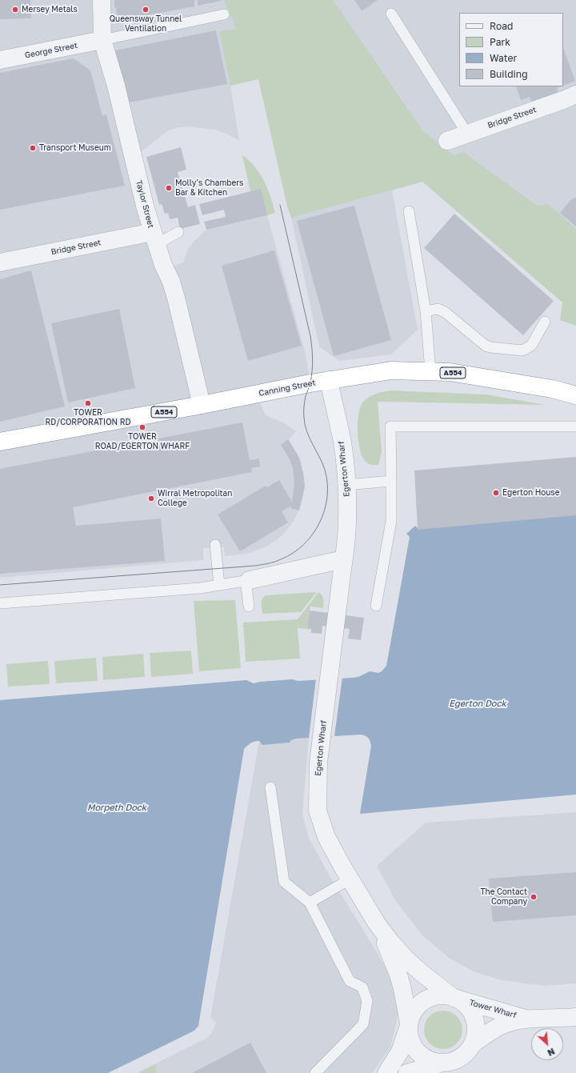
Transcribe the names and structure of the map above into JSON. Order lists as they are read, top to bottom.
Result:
{
  "streets": {
    "highway": ["A554", "Canning Street"],
    "street": [
      "George Street",
      "Bridge Street",
      "Taylor Street",
      "Egerton Wharf",
      "Tower Wharf"
    ]
  },
  "crossings": [
    ["George Street", "Taylor Street"],
    ["Bridge Street", "Taylor Street"],
    ["Taylor Street", "Canning Street"],
    ["Canning Street", "Egerton Wharf"],
    ["Egerton Wharf", "Tower Wharf"]
  ],
  "water": ["Egerton Dock", "Morpeth Dock"],
  "places": [
    "Mersey Metals",
    "Queensway Tunnel Ventilation",
    "Transport Museum",
    "Molly's Chambers Bar & Kitchen",
    "TOWER RD/CORPORATION RD",
    "TOWER ROAD/EGERTON WHARF",
    "Egerton House",
    "Wirral Metropolitan College",
    "The Contact Company"
  ],
  "legend": [
    "Road",
    "Park",
    "Water",
    "Building"
  ],
  "north": "bottom right"
}
